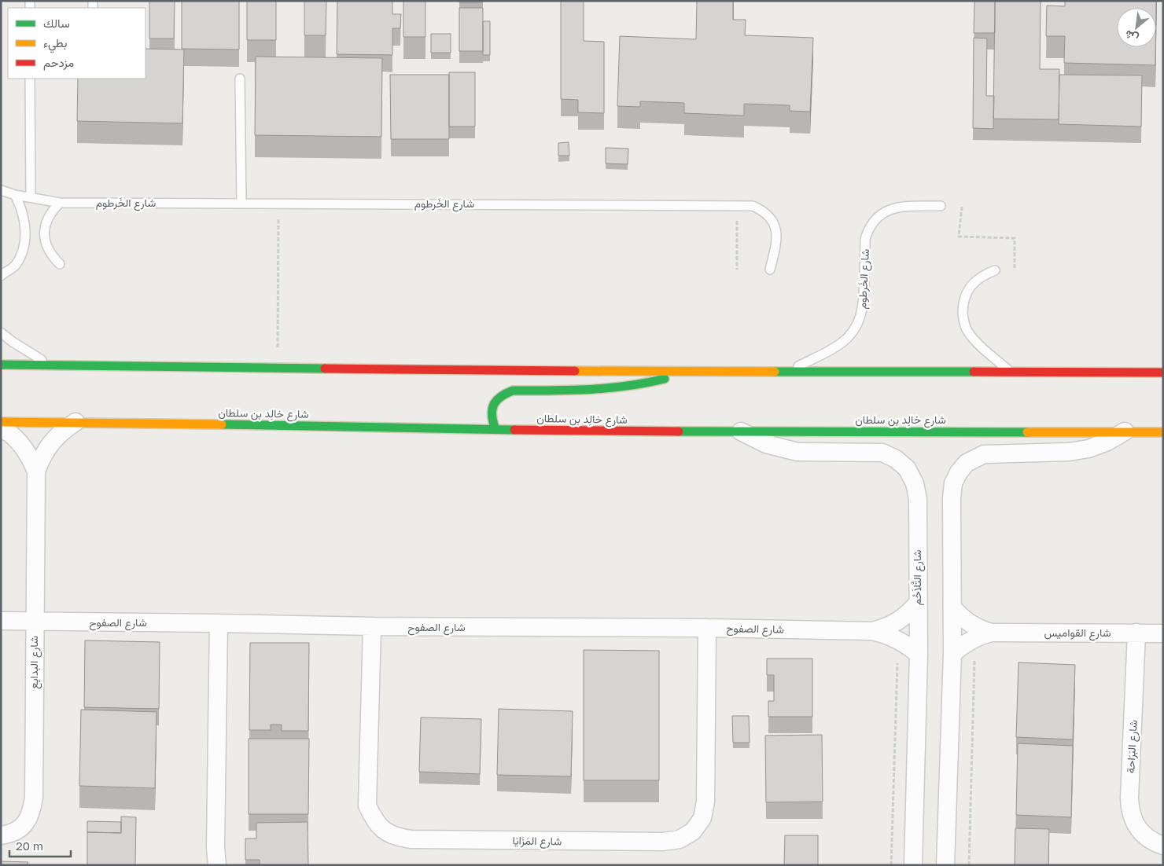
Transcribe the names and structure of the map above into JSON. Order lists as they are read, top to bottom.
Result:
{
  "streets": {
    "main road": ["شارع خالِد بن سلطان"],
    "street": [
      "شارع التَّلاَحُم",
      "شارع الصفوح",
      "شارع القواميس",
      "شارع البدايع",
      "شارع البَرَاحة",
      "شارع المَزَايَا"
    ],
    "lane": ["شارع الخَرطوم"]
  },
  "crossings": [
    ["شارع خالِد بن سلطان", "شارع التَّلاَحُم"],
    ["شارع خالِد بن سلطان", "شارع البدايع"],
    ["شارع التَّلاَحُم", "شارع الصفوح"],
    ["شارع الصفوح", "شارع البدايع"],
    ["شارع الصفوح", "شارع المَزَايَا"],
    ["شارع القواميس", "شارع البَرَاحة"]
  ],
  "legend": ["سالك", "بطيء", "مزدحم"],
  "scale_bar": "20 m",
  "north": "bottom left"
}
